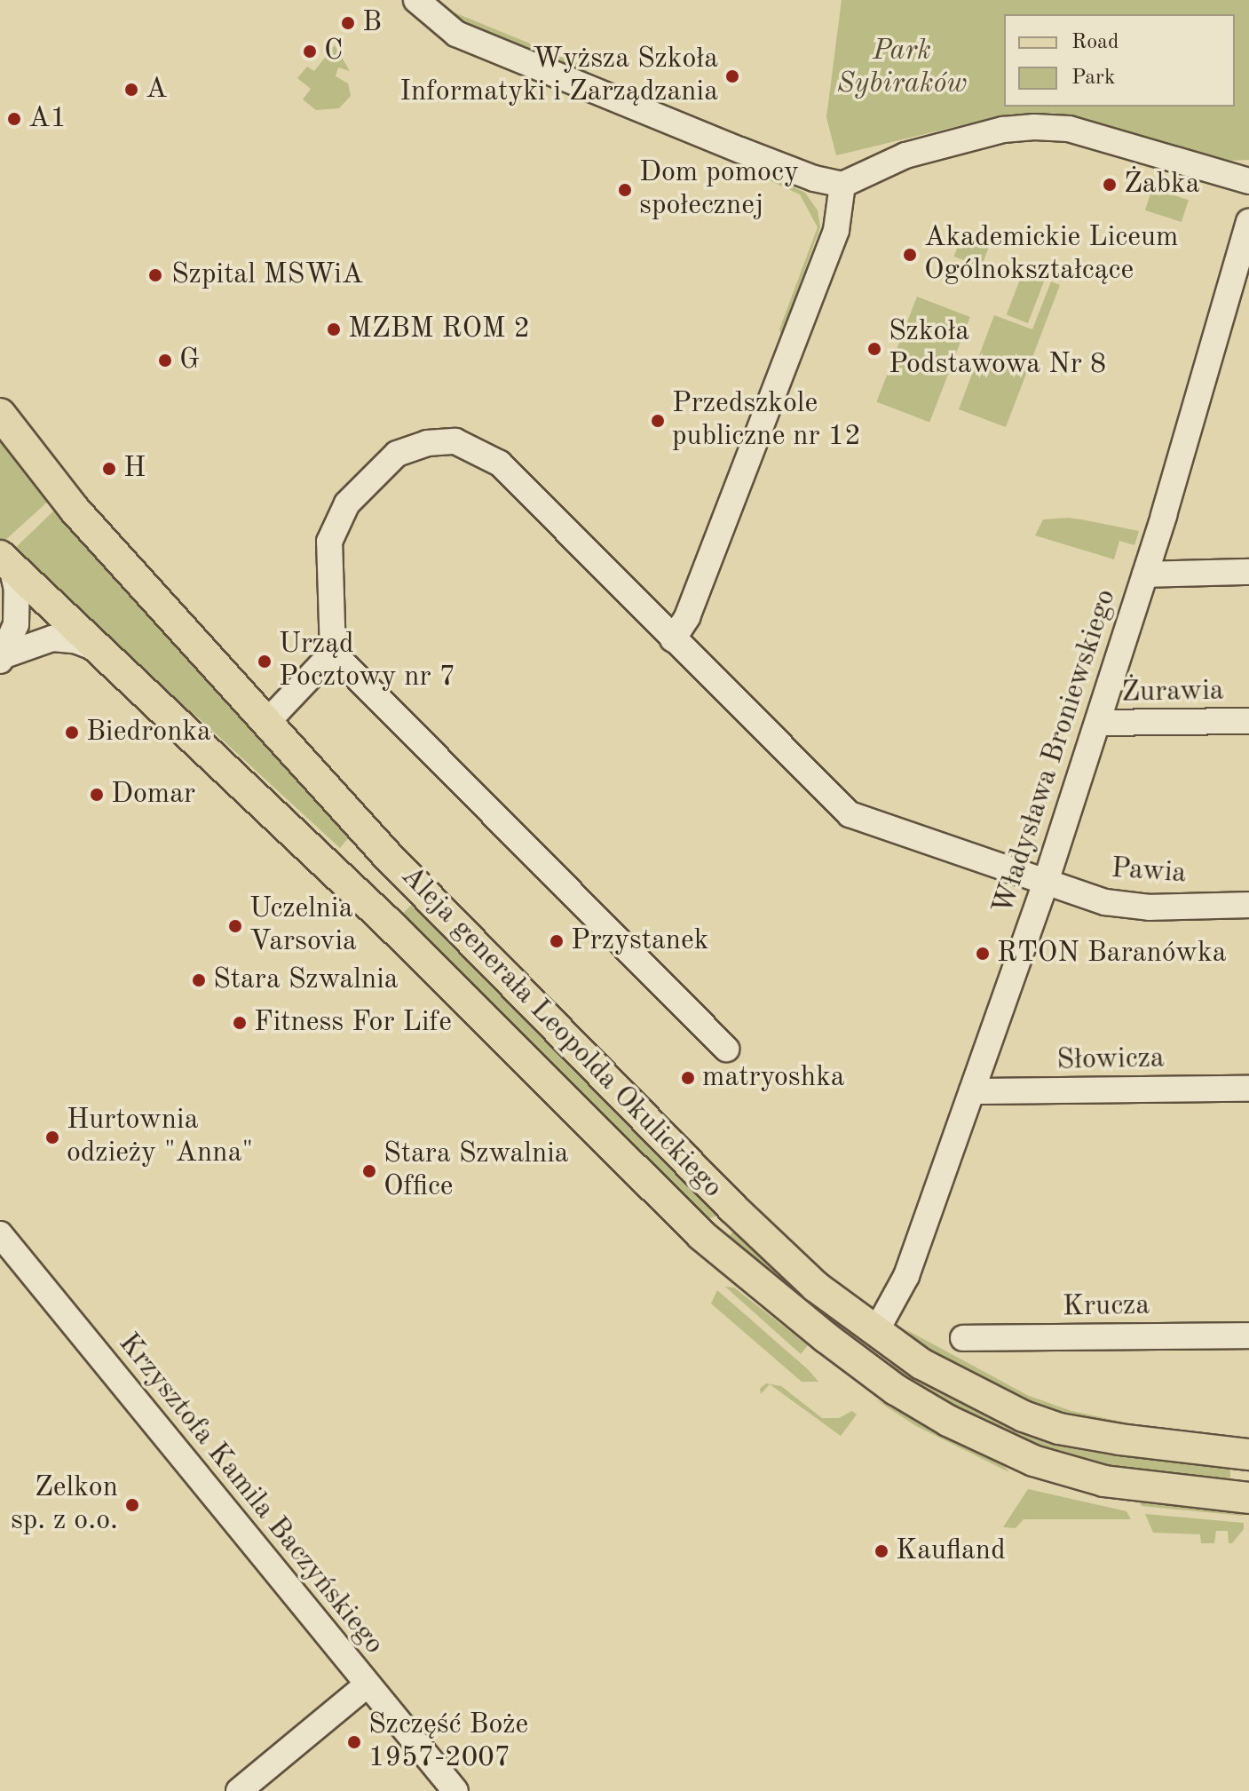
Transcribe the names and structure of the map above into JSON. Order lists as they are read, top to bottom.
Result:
{
  "streets": {
    "main road": ["Aleja generała Leopolda Okulickiego"],
    "street": [
      "Żurawia",
      "Władysława Broniewskiego",
      "Pawia",
      "Słowicza",
      "Krucza",
      "Krzysztofa Kamila Baczyńskiego"
    ]
  },
  "crossings": [
    ["Żurawia", "Władysława Broniewskiego"],
    ["Władysława Broniewskiego", "Pawia"],
    ["Władysława Broniewskiego", "Aleja generała Leopolda Okulickiego"],
    ["Władysława Broniewskiego", "Słowicza"]
  ],
  "parks": ["Park Sybiraków"],
  "places": [
    "B",
    "C",
    "Wyższa Szkoła Informatyki i Zarządzania",
    "A",
    "A1",
    "Żabka",
    "Dom pomocy społecznej",
    "Akademickie Liceum Ogólnokształcące",
    "Szpital MSWiA",
    "MZBM ROM 2",
    "Szkoła Podstawowa Nr 8",
    "G",
    "Przedszkole publiczne nr 12",
    "H",
    "Urząd Pocztowy nr 7",
    "Biedronka",
    "Domar",
    "Uczelnia Varsovia",
    "Przystanek",
    "RTON Baranówka",
    "Stara Szwalnia",
    "Fitness For Life",
    "matryoshka",
    "Hurtownia odzieży \"Anna\"",
    "Stara Szwalnia Office",
    "Zelkon sp. z o.o.",
    "Kaufland",
    "Szczęść Boże 1957-2007"
  ],
  "legend": ["Road", "Park"]
}
